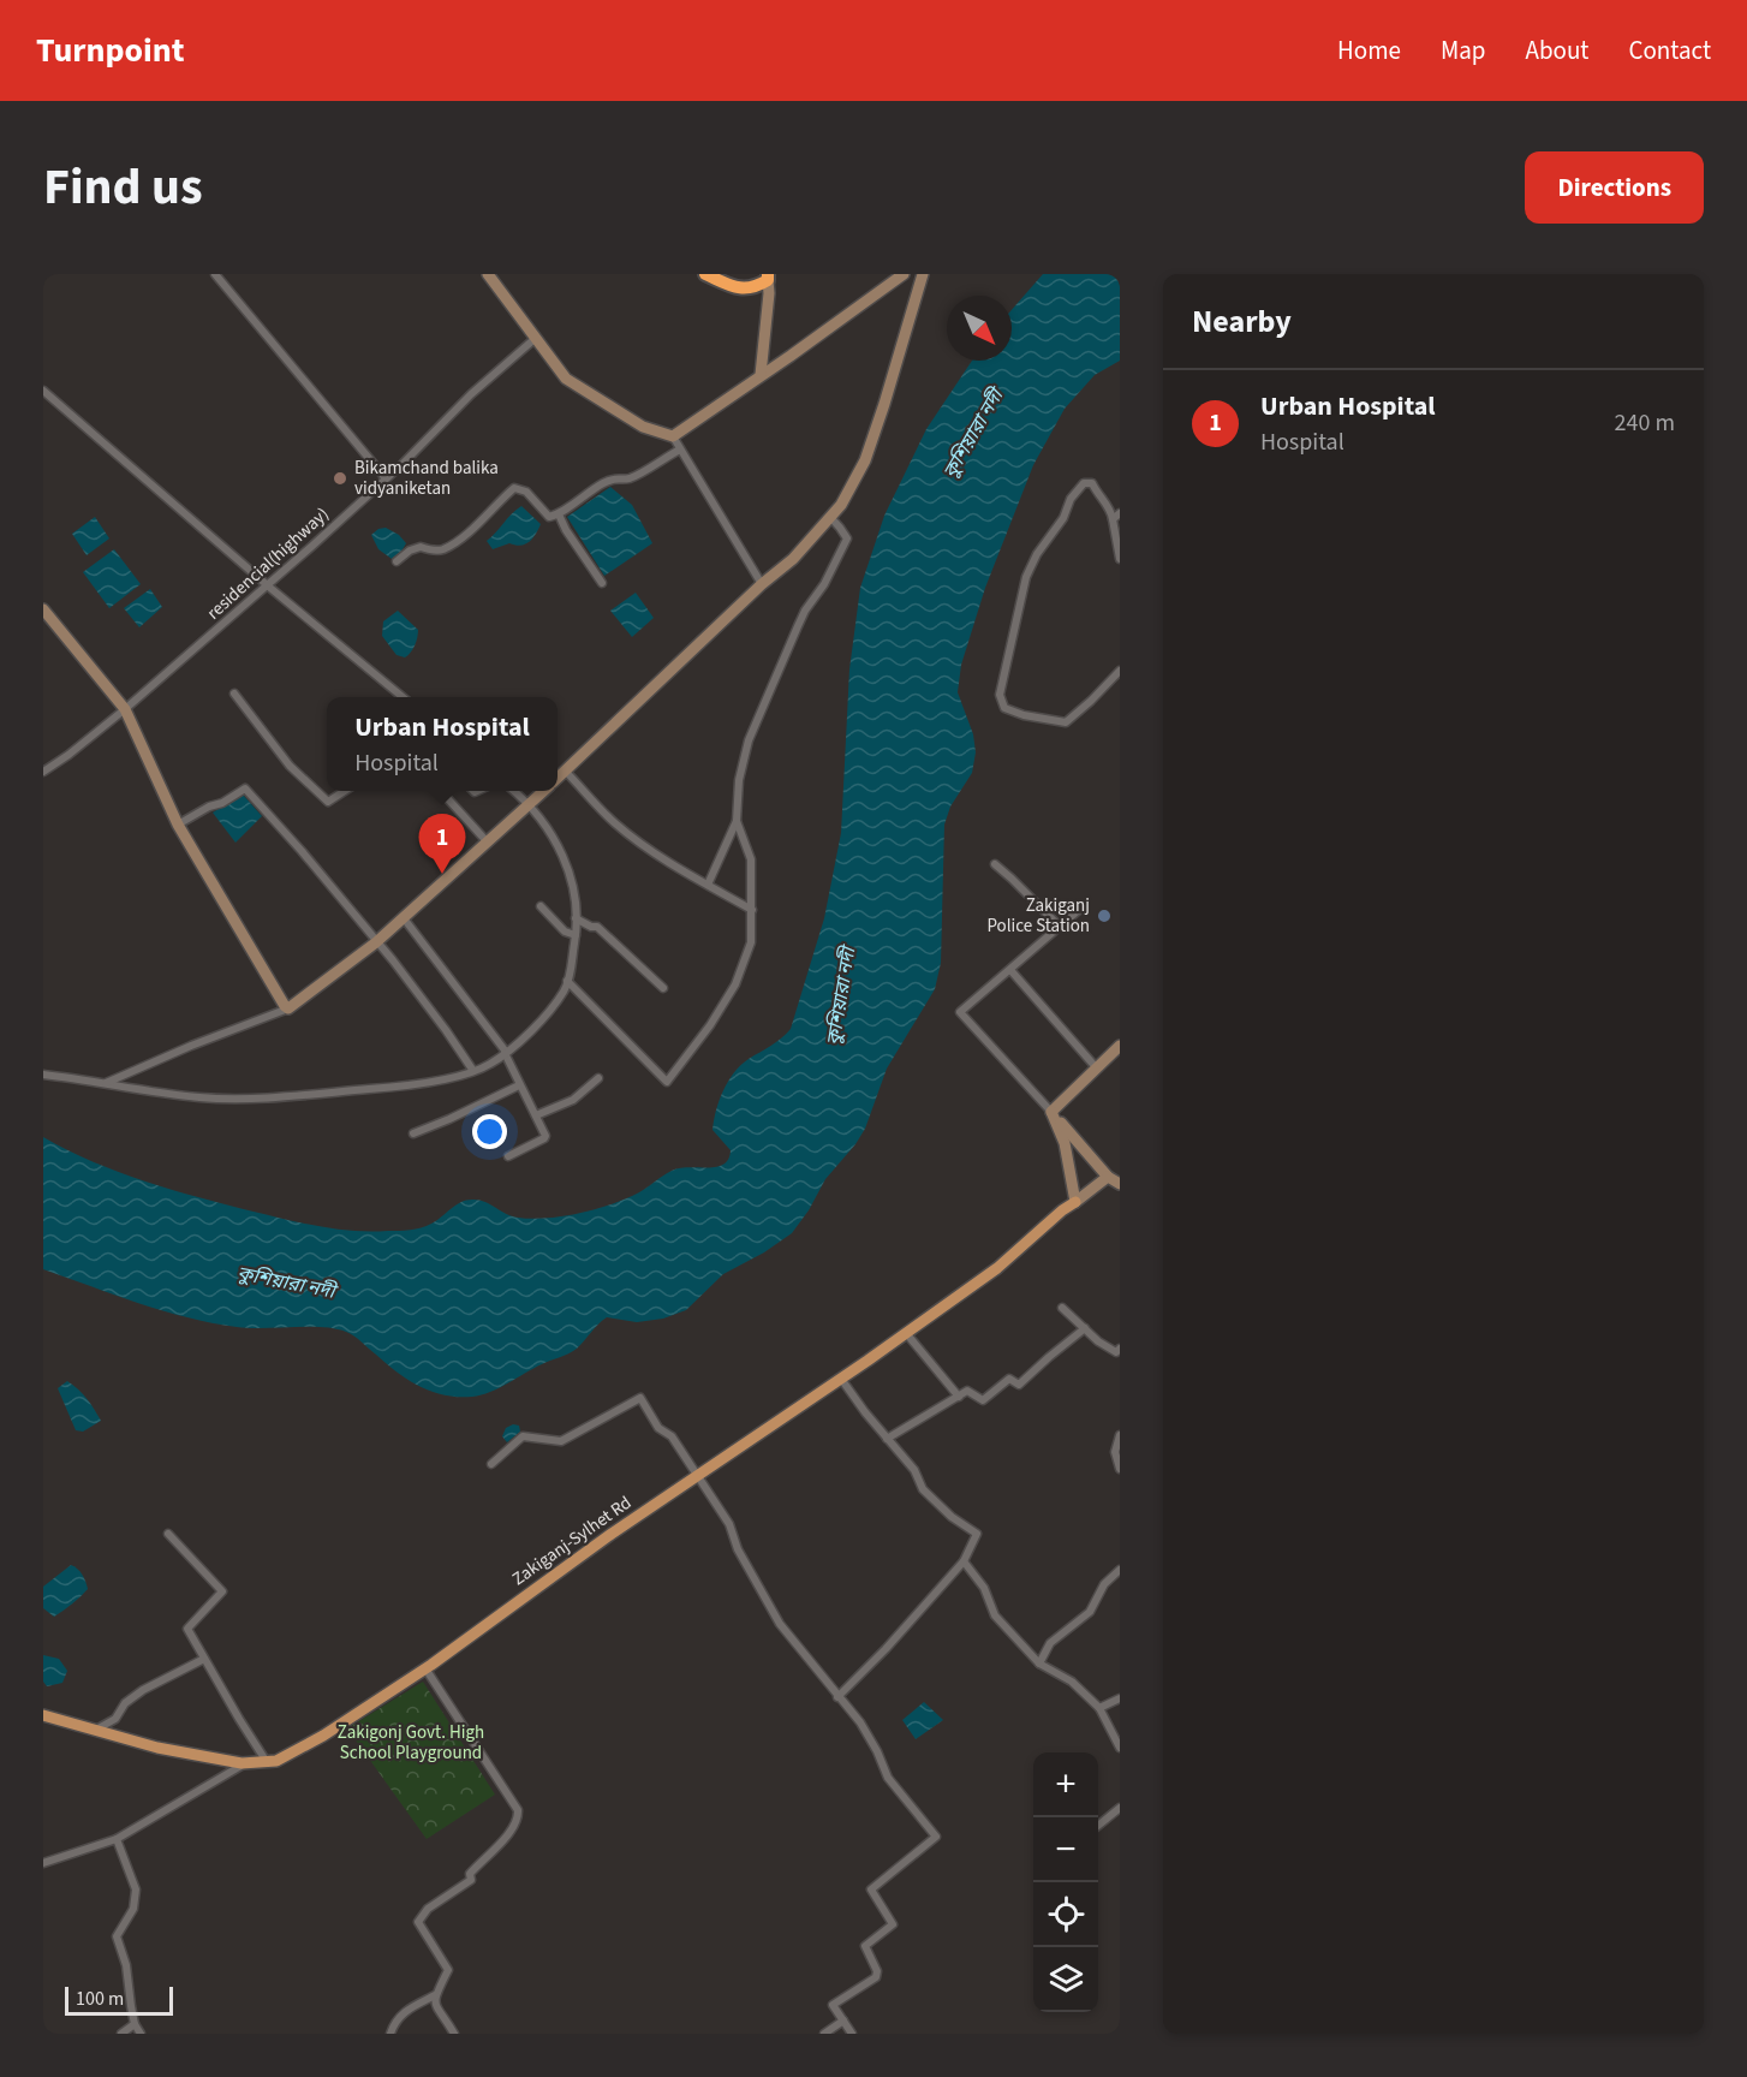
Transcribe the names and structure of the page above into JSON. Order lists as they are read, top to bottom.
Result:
{
  "streets": {
    "main road": ["Zakiganj-Sylhet Rd"],
    "street": ["residencial(highway)"]
  },
  "water": ["কুশিয়ারা নদী"],
  "parks": ["Zakigonj Govt. High School Playground"],
  "places": ["Bikamchand balika vidyaniketan", "Zakiganj Police Station"],
  "scale_bar": "100 m",
  "north": "bottom right",
  "page": {
    "header": "Turnpoint",
    "nav": [
      "Home",
      "Map",
      "About",
      "Contact"
    ],
    "title": "Find us",
    "buttons": "Directions",
    "heading": "Nearby",
    "list": [
      {
        "mark": "1",
        "name": "Urban Hospital",
        "note": "Hospital",
        "value": "240 m"
      }
    ],
    "popup": ["Urban Hospital", "Hospital"],
    "pins": "1",
    "map_buttons": ["+", "−"],
    "scale": "100 m"
  }
}
